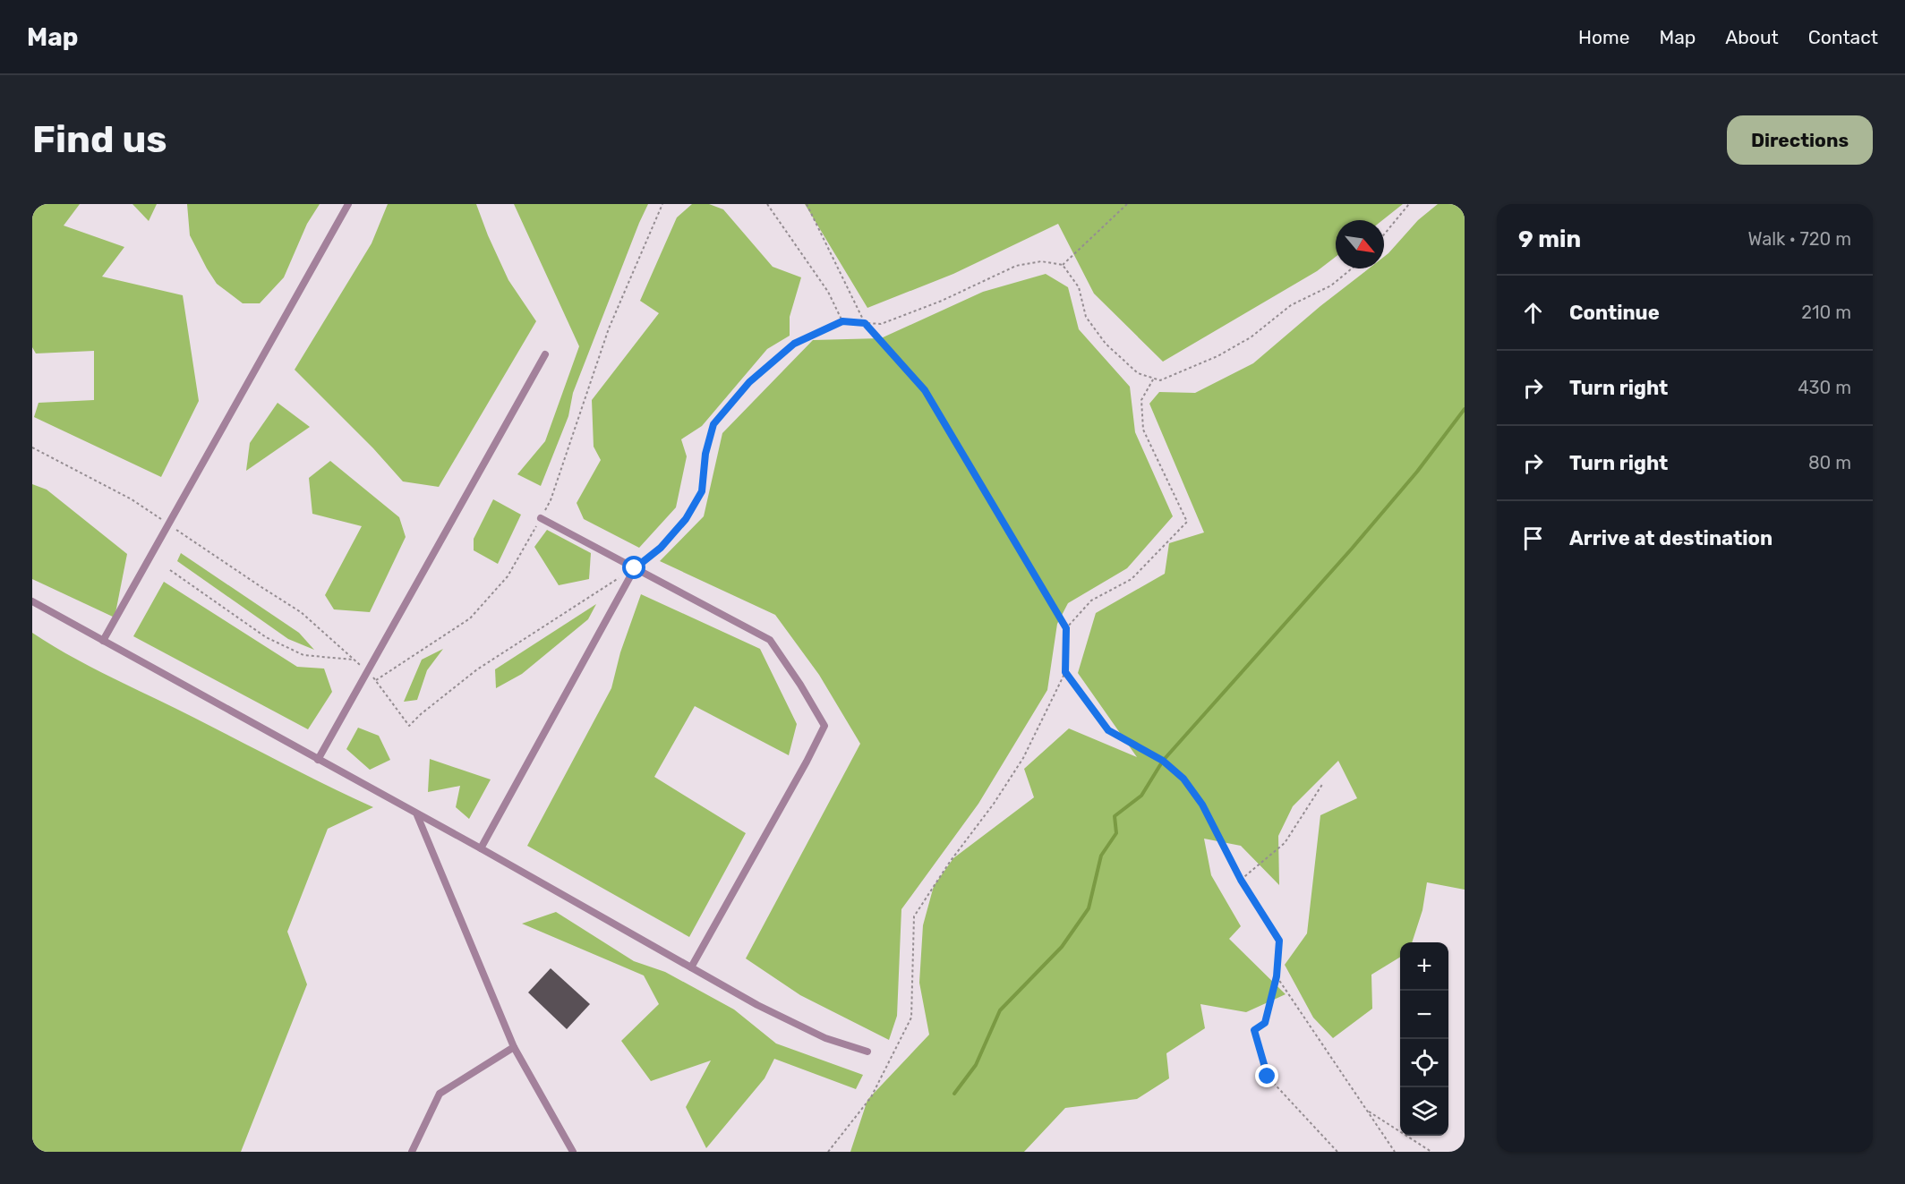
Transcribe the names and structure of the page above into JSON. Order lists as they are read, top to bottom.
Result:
{
  "north": "bottom right",
  "page": {
    "header": "Map",
    "nav": [
      "Home",
      "Map",
      "About",
      "Contact"
    ],
    "buttons": "Directions",
    "title": "Find us",
    "heading": ["9 min", "Walk · 720 m"],
    "list": [
      ["Continue", "210 m"],
      ["Turn right", "430 m"],
      ["Turn right", "80 m"],
      "Arrive at destination"
    ],
    "map_buttons": ["+", "−"]
  }
}
